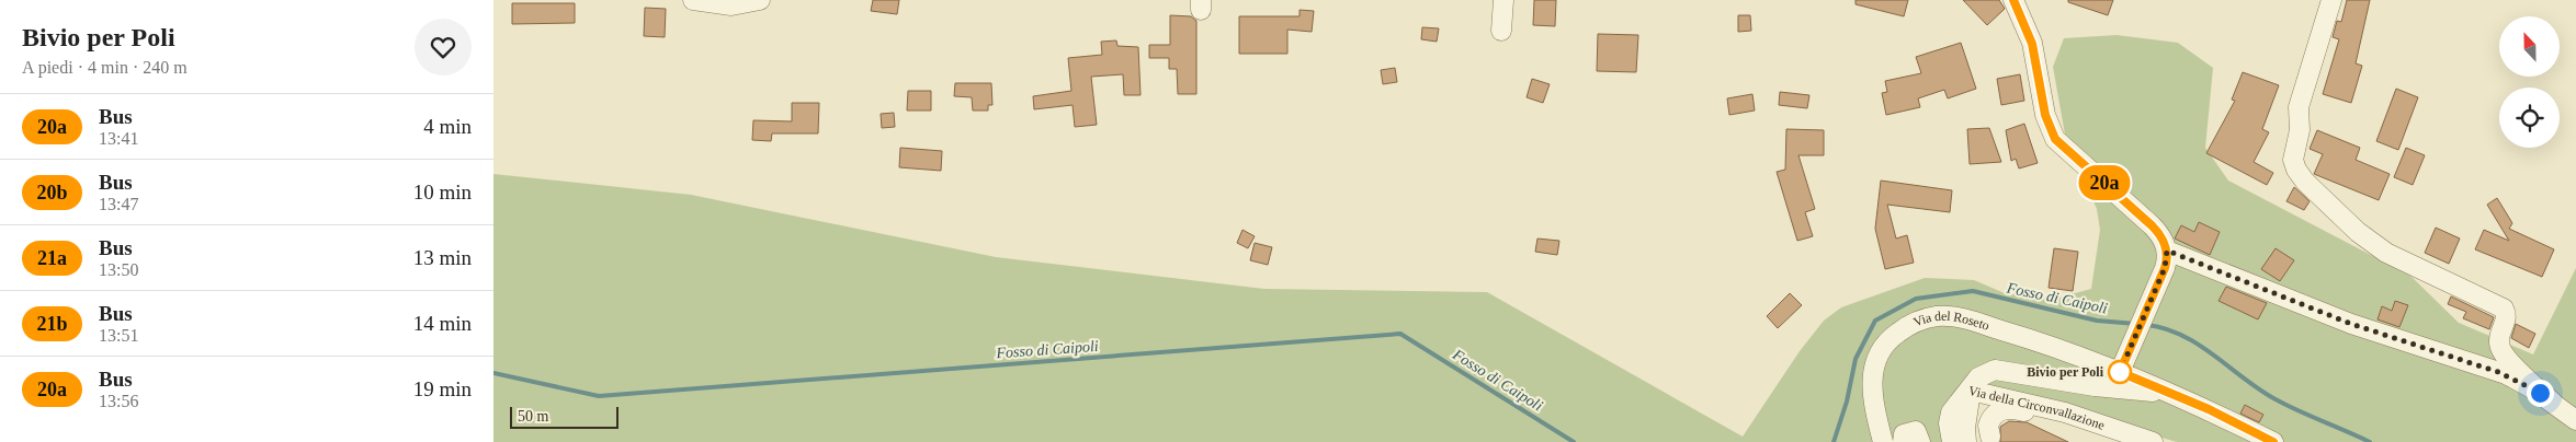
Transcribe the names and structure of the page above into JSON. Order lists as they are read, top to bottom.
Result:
{
  "streets": {
    "street": ["Via del Roseto", "Via della Circonvallazione"]
  },
  "water": ["Fosso di Caipoli"],
  "places": ["Bivio per Poli"],
  "lines": ["bus line 20a"],
  "scale_bar": "50 m",
  "north": "top",
  "page": {
    "heading": ["Bivio per Poli", "A piedi · 4 min · 240 m"],
    "on_map": "20a",
    "list": [
      {
        "mark": "20a",
        "name": "Bus",
        "note": "13:41",
        "value": "4 min"
      },
      {
        "mark": "20b",
        "name": "Bus",
        "note": "13:47",
        "value": "10 min"
      },
      {
        "mark": "21a",
        "name": "Bus",
        "note": "13:50",
        "value": "13 min"
      },
      {
        "mark": "21b",
        "name": "Bus",
        "note": "13:51",
        "value": "14 min"
      },
      {
        "mark": "20a",
        "name": "Bus",
        "note": "13:56",
        "value": "19 min"
      }
    ],
    "scale": "50 m"
  }
}
